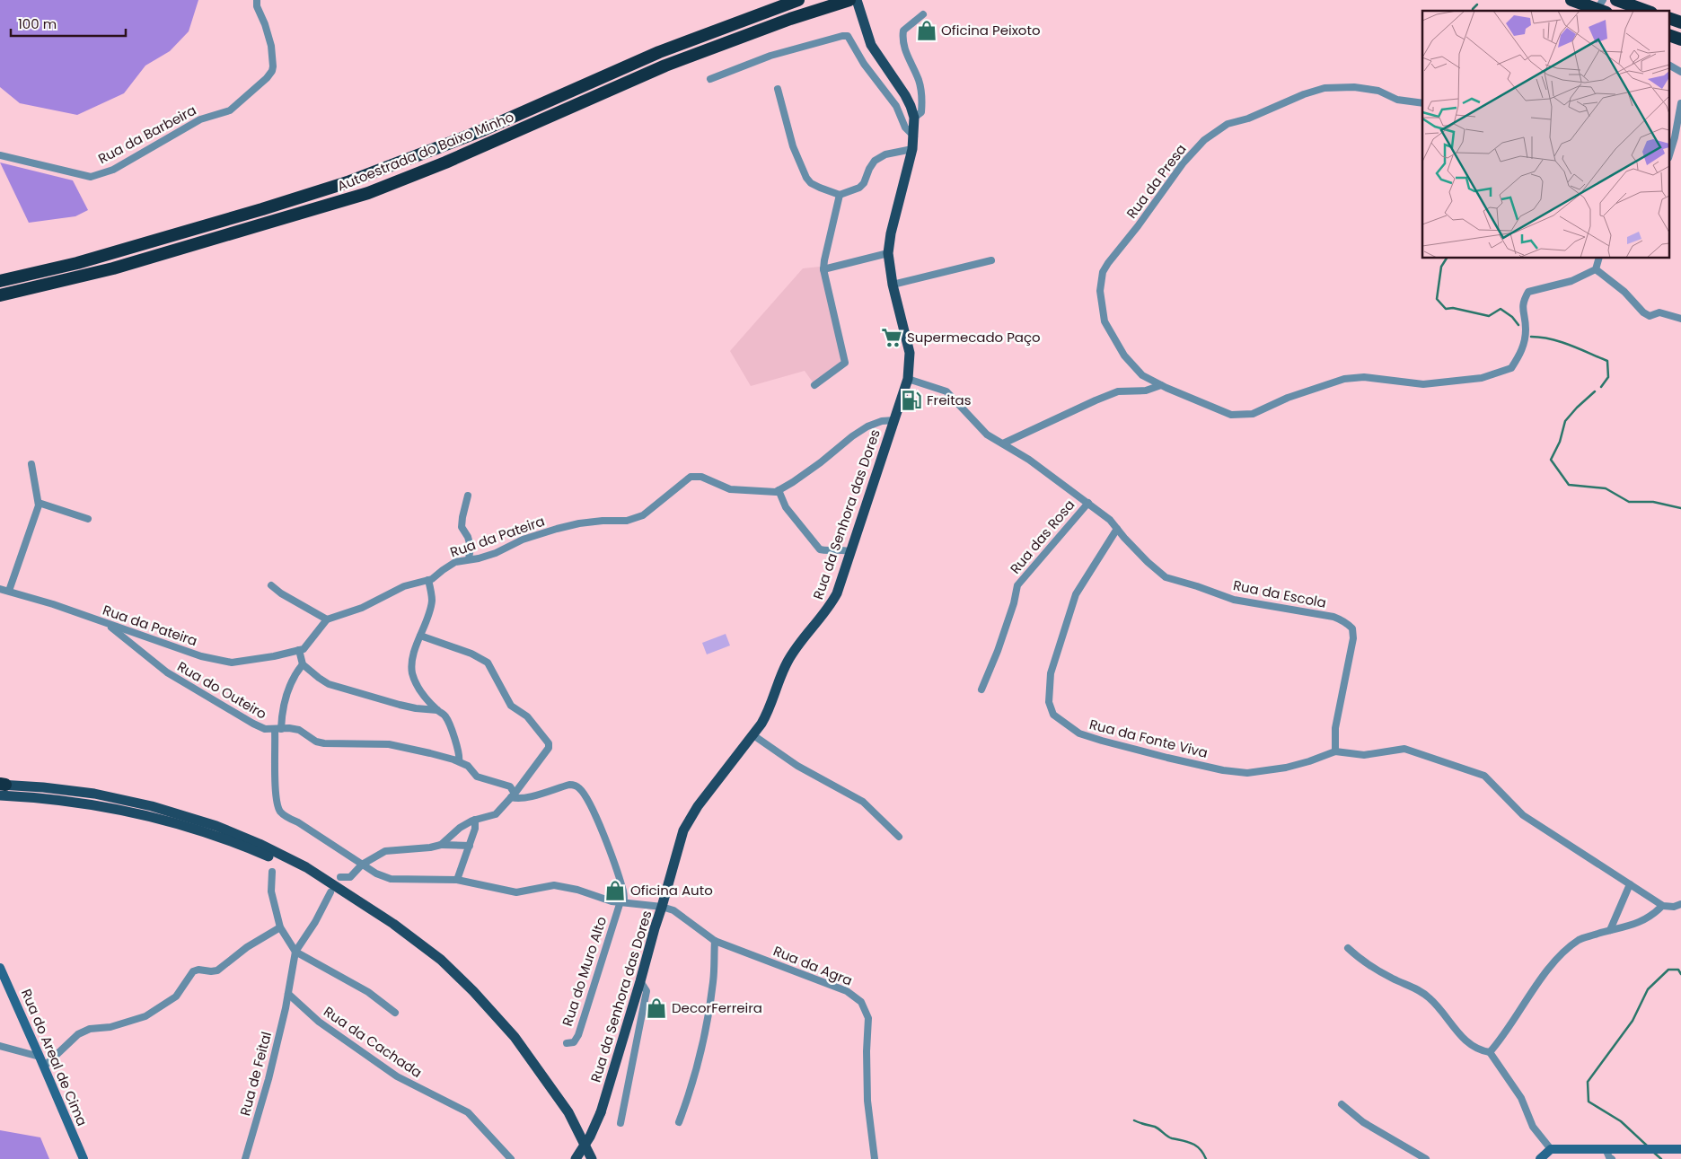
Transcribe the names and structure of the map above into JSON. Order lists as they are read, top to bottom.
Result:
{
  "streets": {
    "highway": ["Autoestrada do Baixo Minho"],
    "main road": ["Rua da Senhora das Dores", "Rua do Areal de Cima"],
    "street": [
      "Rua da Barbeira",
      "Rua da Presa",
      "Rua da Pateira",
      "Rua das Rosa",
      "Rua da Escola",
      "Rua do Outeiro",
      "Rua da Fonte Viva",
      "Rua da Agra",
      "Rua do Muro Alto",
      "Rua da Cachada",
      "Rua de Feital"
    ]
  },
  "crossings": [
    ["Rua da Senhora das Dores", "Rua da Pateira"],
    ["Rua da Senhora das Dores", "Rua da Escola"],
    ["Rua da Senhora das Dores", "Rua da Agra"],
    ["Rua da Pateira", "Rua do Outeiro"],
    ["Rua das Rosa", "Rua da Escola"],
    ["Rua da Escola", "Rua da Fonte Viva"],
    ["Rua do Outeiro", "Rua da Agra"],
    ["Rua da Agra", "Rua do Muro Alto"],
    ["Rua da Cachada", "Rua de Feital"]
  ],
  "places": {
    "shop": ["Oficina Peixoto", "Oficina Auto", "DecorFerreira"],
    "supermarket": ["Supermecado Paço"],
    "fuel station": ["Freitas"]
  },
  "scale_bar": "100 m"
}
